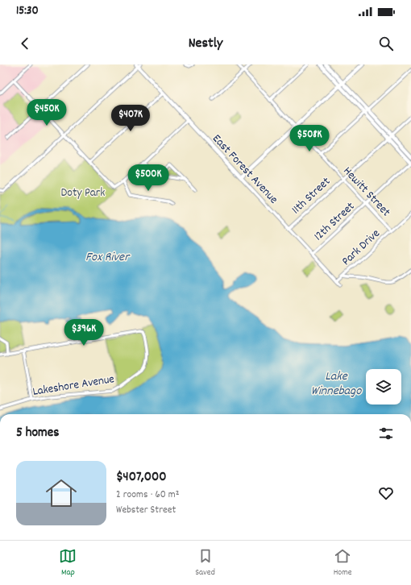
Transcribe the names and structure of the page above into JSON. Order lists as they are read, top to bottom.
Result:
{
  "streets": {
    "street": [
      "East Forest Avenue",
      "Hewitt Street",
      "11th Street",
      "12th Street",
      "Park Drive",
      "Lakeshore Avenue"
    ]
  },
  "crossings": [
    ["East Forest Avenue", "11th Street"],
    ["East Forest Avenue", "12th Street"],
    ["East Forest Avenue", "Park Drive"],
    ["Hewitt Street", "11th Street"],
    ["Hewitt Street", "12th Street"],
    ["Hewitt Street", "Park Drive"]
  ],
  "water": ["Fox River", "Lake Winnebago"],
  "parks": ["Doty Park"],
  "page": {
    "status": "15:30",
    "header": "Nestly",
    "price": [
      "$450K",
      "$407K",
      "$508K",
      "$500K",
      "$396K"
    ],
    "heading": "5 homes",
    "list": [
      {
        "name": "$407,000",
        "note": "2 rooms · 60 m² · Webster Street"
      }
    ],
    "tabs": ["Map", "Saved", "Home"]
  }
}
